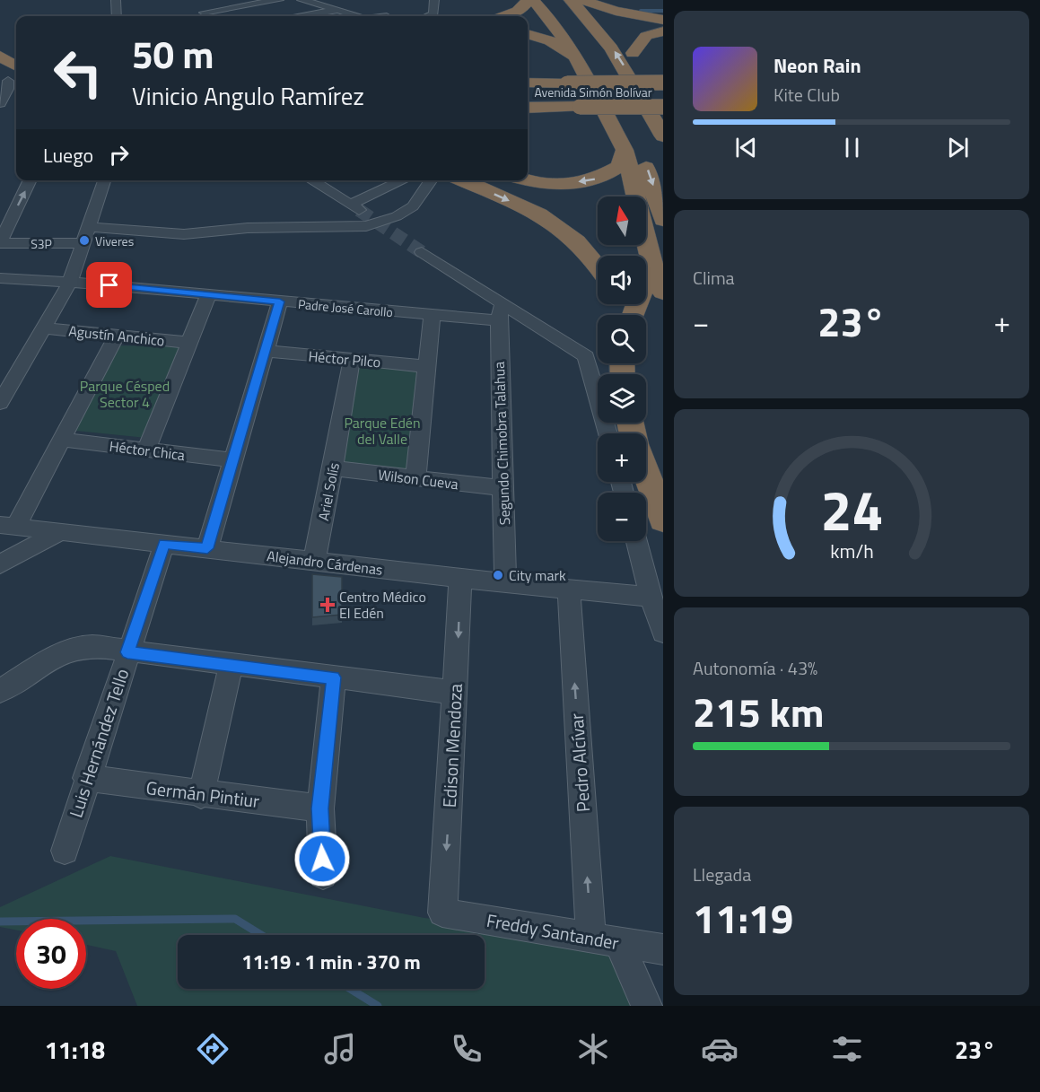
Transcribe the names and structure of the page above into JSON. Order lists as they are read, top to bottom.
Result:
{
  "streets": {
    "highway": ["Avenida Simón Bolívar"],
    "street": [
      "S3P",
      "Padre José Carollo",
      "Agustín Anchico",
      "Héctor Pilco",
      "Segundo Chimobra Talahua",
      "Héctor Chica",
      "Wilson Cueva",
      "Ariel Solís",
      "Alejandro Cárdenas",
      "Luis Hernández Tello",
      "Edison Mendoza",
      "Pedro Alcívar",
      "Germán Pintiur",
      "Freddy Santander"
    ]
  },
  "crossings": [
    ["Padre José Carollo", "Segundo Chimobra Talahua"],
    ["Héctor Pilco", "Ariel Solís"],
    ["Segundo Chimobra Talahua", "Wilson Cueva"],
    ["Segundo Chimobra Talahua", "Alejandro Cárdenas"],
    ["Wilson Cueva", "Ariel Solís"],
    ["Ariel Solís", "Alejandro Cárdenas"],
    ["Alejandro Cárdenas", "Luis Hernández Tello"],
    ["Alejandro Cárdenas", "Edison Mendoza"],
    ["Alejandro Cárdenas", "Pedro Alcívar"],
    ["Luis Hernández Tello", "Germán Pintiur"],
    ["Edison Mendoza", "Freddy Santander"],
    ["Pedro Alcívar", "Freddy Santander"]
  ],
  "one_way": ["Pedro Alcívar"],
  "parks": ["Parque Césped Sector 4", "Parque Edén del Valle"],
  "places": {
    "other": ["Viveres", "City mark"],
    "health": ["Centro Médico El Edén"]
  },
  "north": "top",
  "page": {
    "turn": ["50 m", "Vinicio Angulo Ramírez"],
    "song": ["Neon Rain", "Kite Club"],
    "then": "Luego",
    "map_buttons": ["+", "−"],
    "tile": [
      "Clima",
      ["Autonomía · 43%", "215 km"],
      ["Llegada", "11:19"]
    ],
    "heat": ["−", "23°", "+"],
    "limit": "30",
    "trip": "11:19 · 1 min · 370 m",
    "tabs": ["11:18", "23°"],
    "gauge": ["24", "km/h"]
  }
}
